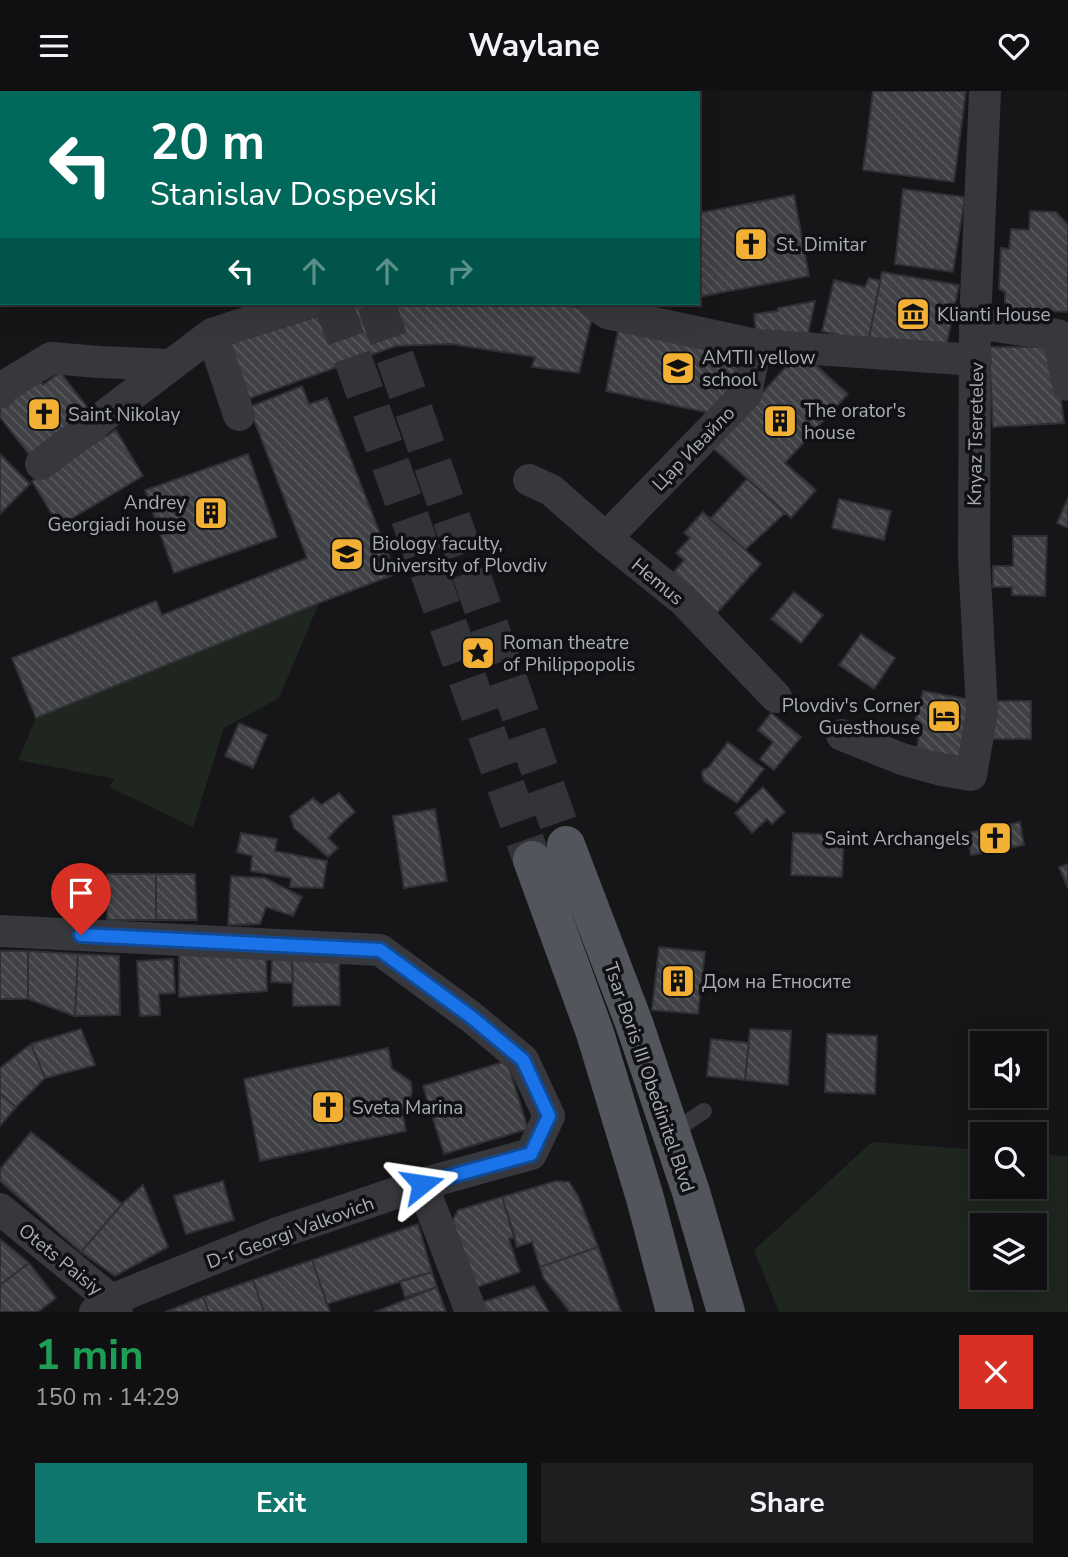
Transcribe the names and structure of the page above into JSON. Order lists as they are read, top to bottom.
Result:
{
  "streets": {
    "main road": ["Tsar Boris III Obedinitel Blvd"],
    "street": [
      "Knyaz Tseretelev",
      "Цар Ивайло",
      "Hemus",
      "D-r Georgi Valkovich",
      "Otets Paisiy"
    ]
  },
  "crossings": [
    ["Цар Ивайло", "Hemus"],
    ["D-r Georgi Valkovich", "Otets Paisiy"]
  ],
  "places": {
    "church": [
      "St. Dimitar",
      "Saint Nikolay",
      "Saint Archangels",
      "Sveta Marina"
    ],
    "museum": ["Klianti House"],
    "school or university": ["AMTII yellow school", "Biology faculty, University of Plovdiv"],
    "building": ["The orator's house", "Andrey Georgiadi house", "Дом на Етносите"],
    "place": ["Roman theatre of Philippopolis"],
    "hotel": ["Plovdiv's Corner Guesthouse"]
  },
  "page": {
    "header": "Waylane",
    "turn": ["20 m", "Stanislav Dospevski"],
    "heading": ["1 min", "150 m · 14:29"],
    "buttons": ["Exit", "Share"]
  }
}
